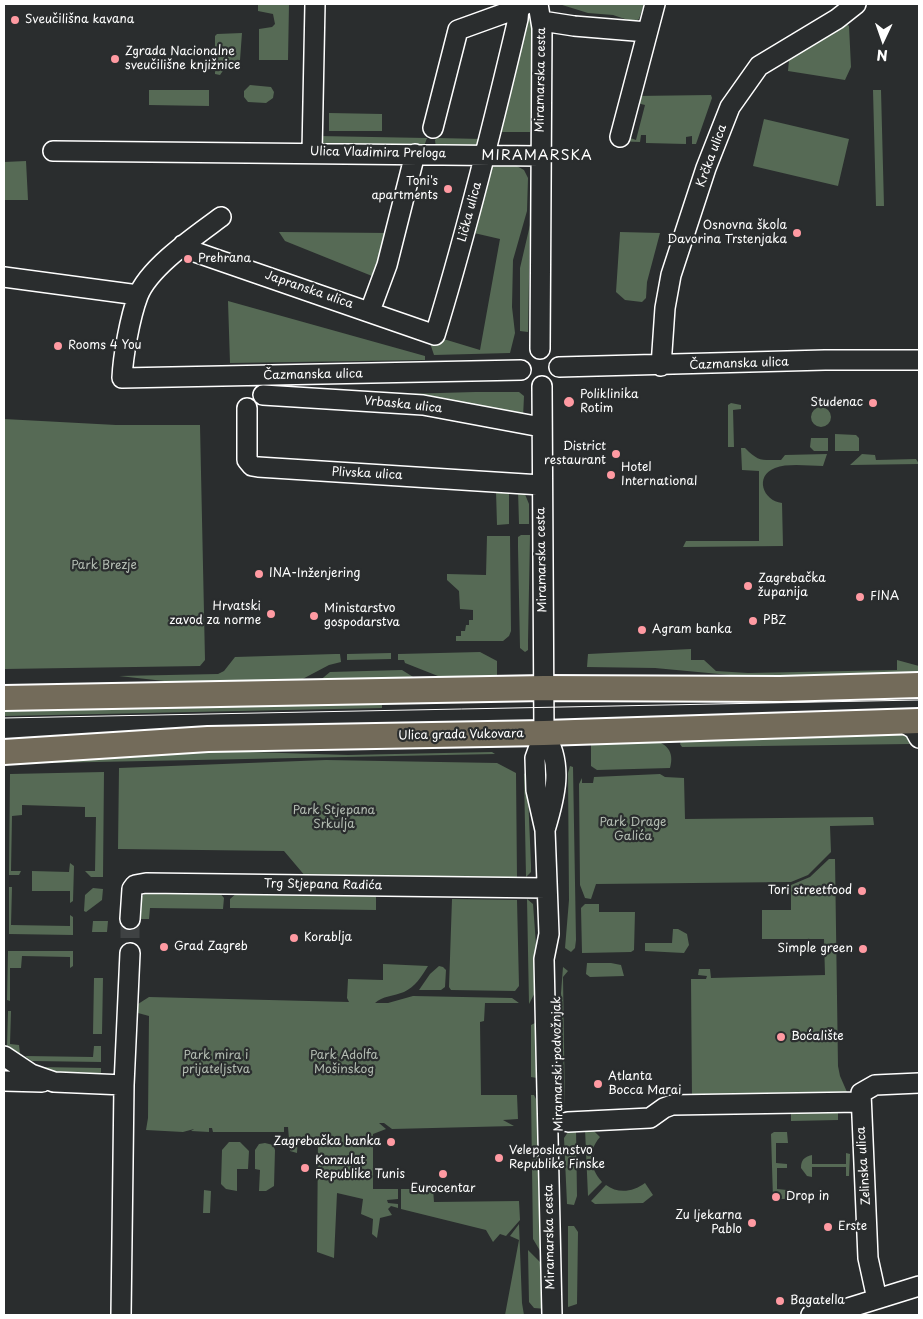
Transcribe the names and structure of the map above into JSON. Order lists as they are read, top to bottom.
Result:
{
  "streets": {
    "main road": ["Ulica grada Vukovara"],
    "street": [
      "Miramarska cesta",
      "Ulica Vladimira Preloga",
      "Krčka ulica",
      "Lička ulica",
      "Japranska ulica",
      "Čazmanska ulica",
      "Vrbaska ulica",
      "Plivska ulica",
      "Trg Stjepana Radića",
      "Miramarski podvožnjak",
      "Zelinska ulica"
    ]
  },
  "crossings": [
    ["Miramarska cesta", "Ulica Vladimira Preloga"],
    ["Miramarska cesta", "Čazmanska ulica"],
    ["Miramarska cesta", "Vrbaska ulica"],
    ["Miramarska cesta", "Plivska ulica"],
    ["Miramarska cesta", "Ulica grada Vukovara"],
    ["Miramarska cesta", "Trg Stjepana Radića"],
    ["Miramarska cesta", "Miramarski podvožnjak"],
    ["Ulica Vladimira Preloga", "Lička ulica"],
    ["Krčka ulica", "Čazmanska ulica"],
    ["Lička ulica", "Japranska ulica"]
  ],
  "districts": ["MIRAMARSKA"],
  "parks": [
    "Park Brezje",
    "Park Stjepana Srkulja",
    "Park Drage Galića",
    "Park mira i prijateljstva",
    "Park Adolfa Mošinskog"
  ],
  "places": [
    "Sveučilišna kavana",
    "Zgrada Nacionalne sveučilišne knjižnice",
    "Toni's apartments",
    "Osnovna škola Davorina Trstenjaka",
    "Prehrana",
    "Rooms 4 You",
    "Poliklinika Rotim",
    "Studenac",
    "District restaurant",
    "Hotel International",
    "INA-Inženjering",
    "Zagrebačka županija",
    "FINA",
    "Hrvatski zavod za norme",
    "Ministarstvo gospodarstva",
    "PBZ",
    "Agram banka",
    "Tori streetfood",
    "Korablja",
    "Grad Zagreb",
    "Simple green",
    "Boćalište",
    "Atlanta Bocca Marai",
    "Zagrebačka banka",
    "Veleposlanstvo Republike Finske",
    "Konzulat Republike Tunis",
    "Eurocentar",
    "Drop in",
    "Zu ljekarna Pablo",
    "Erste",
    "Bagatella"
  ],
  "north": "bottom"
}
